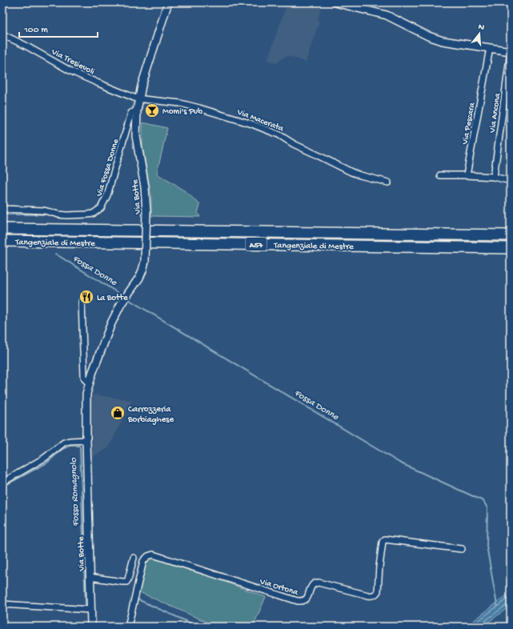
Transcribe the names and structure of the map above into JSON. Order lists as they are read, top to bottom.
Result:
{
  "streets": {
    "highway": ["Tangenziale di Mestre", "A57"],
    "street": [
      "Via Tresievoli",
      "Via Ancona",
      "Via Macerata",
      "Via Pescara",
      "Via Fossa Donne",
      "Via Botte",
      "Via Ortona"
    ]
  },
  "crossings": [
    ["Via Tresievoli", "Via Macerata"],
    ["Via Tresievoli", "Via Botte"],
    ["Via Macerata", "Via Botte"],
    ["Via Fossa Donne", "Via Botte"]
  ],
  "water": ["Fossa Donne", "Fosso Romagnolo"],
  "places": {
    "bar": ["Momi's Pub"],
    "restaurant": ["La Botte"],
    "shop": ["Carrozzeria Borbiaghese"]
  },
  "scale_bar": "100 m",
  "north": "top"
}
